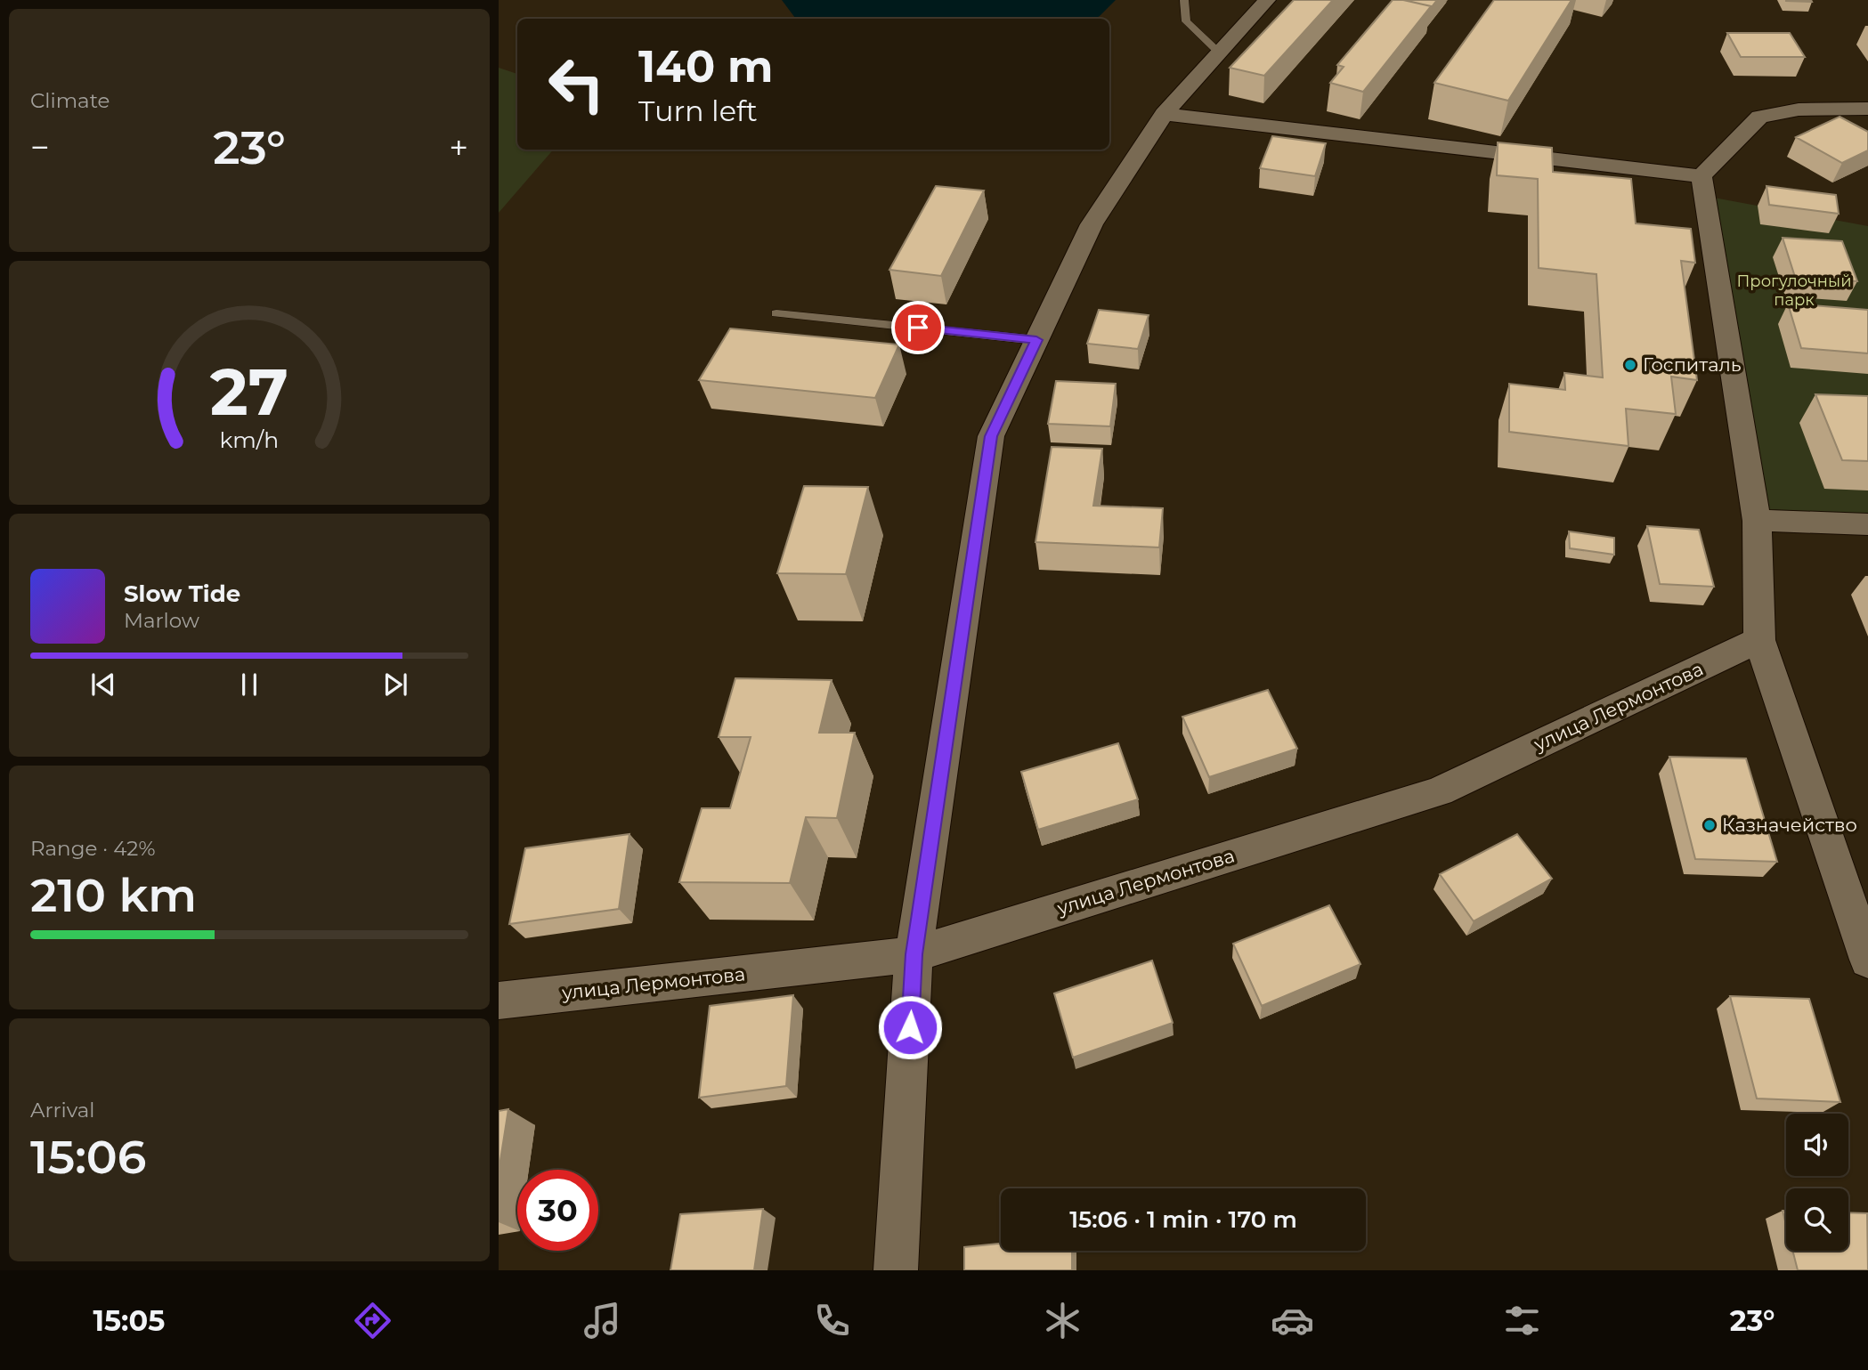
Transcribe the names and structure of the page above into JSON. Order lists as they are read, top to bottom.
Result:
{
  "streets": {
    "street": ["улица Лермонтова"]
  },
  "parks": ["Прогулочный парк"],
  "places": ["Госпиталь", "Казначейство"],
  "page": {
    "tile": [
      "Climate",
      ["Range · 42%", "210 km"],
      ["Arrival", "15:06"]
    ],
    "turn": ["140 m", "Turn left"],
    "heat": ["−", "23°", "+"],
    "song": ["Slow Tide", "Marlow"],
    "limit": "30",
    "trip": "15:06 · 1 min · 170 m",
    "tabs": ["15:05", "23°"],
    "gauge": ["27", "km/h"]
  }
}
